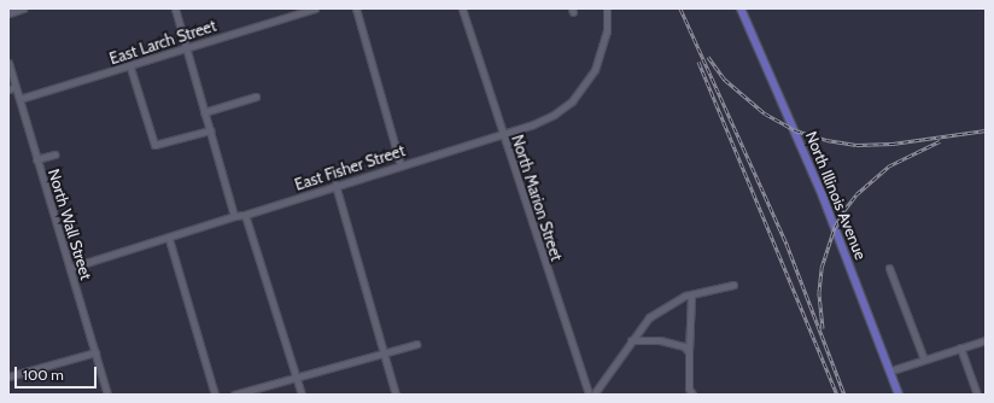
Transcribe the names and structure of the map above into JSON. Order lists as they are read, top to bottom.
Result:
{
  "streets": {
    "main road": ["North Illinois Avenue"],
    "street": [
      "East Larch Street",
      "East Fisher Street",
      "North Marion Street",
      "North Wall Street"
    ]
  },
  "crossings": [
    ["East Larch Street", "North Wall Street"],
    ["East Fisher Street", "North Marion Street"],
    ["East Fisher Street", "North Wall Street"]
  ],
  "scale_bar": "100 m"
}
